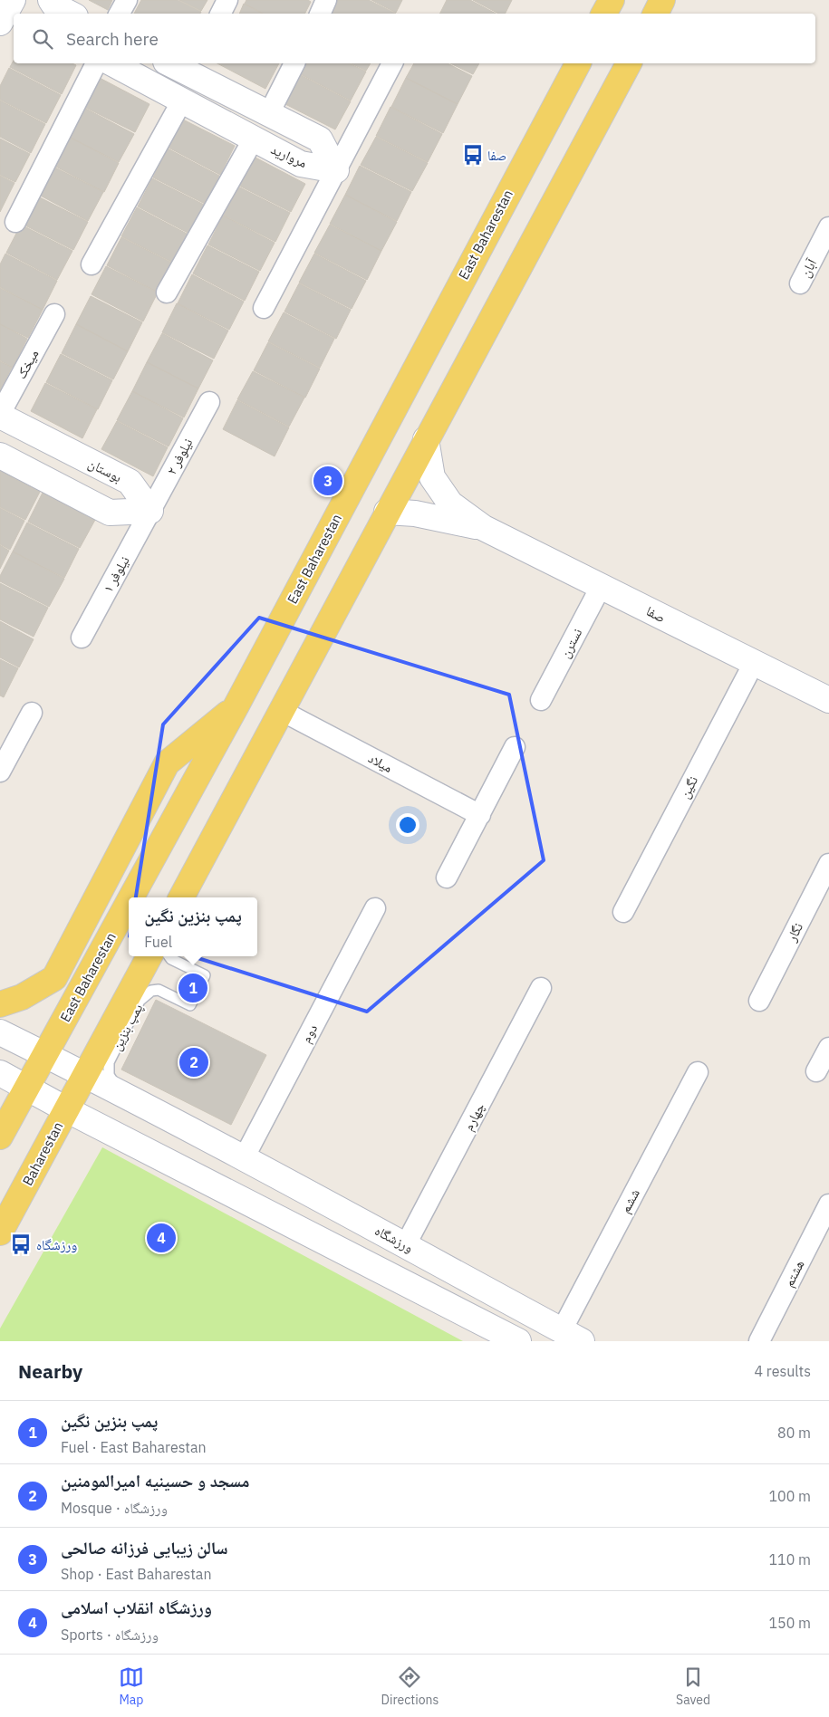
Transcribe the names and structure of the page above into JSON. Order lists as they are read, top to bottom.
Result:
{
  "streets": {
    "main road": ["East Baharestan", "Baharestan"],
    "street": [
      "مروارید",
      "آبان",
      "میخک",
      "نیلوفر ۲",
      "بوستان",
      "نیلوفر ۱",
      "صفا",
      "نسترن",
      "میلاد",
      "نگین",
      "نگار",
      "دوم",
      "چهارم",
      "ششم",
      "ورزشگاه",
      "هشتم"
    ],
    "lane": ["پمپ بنزین"]
  },
  "crossings": [
    ["East Baharestan", "ورزشگاه"],
    ["میخک", "بوستان"],
    ["نیلوفر ۲", "بوستان"],
    ["نیلوفر ۲", "نیلوفر ۱"],
    ["بوستان", "نیلوفر ۱"],
    ["صفا", "نسترن"],
    ["صفا", "نگین"],
    ["پمپ بنزین", "ورزشگاه"],
    ["دوم", "ورزشگاه"],
    ["چهارم", "ورزشگاه"],
    ["Baharestan", "ورزشگاه"],
    ["ششم", "ورزشگاه"]
  ],
  "places": {
    "bus stop": ["صفا", "ورزشگاه"]
  },
  "page": {
    "search": "Search here",
    "pins": [
      "3",
      "1",
      "2",
      "4"
    ],
    "popup": ["پمپ بنزین نگین", "Fuel"],
    "heading": ["Nearby", "4 results"],
    "list": [
      {
        "mark": "1",
        "name": "پمپ بنزین نگین",
        "note": "Fuel · East Baharestan",
        "value": "80 m"
      },
      {
        "mark": "2",
        "name": "مسجد و حسینیه امیرالمومنین",
        "note": "Mosque · ورزشگاه",
        "value": "100 m"
      },
      {
        "mark": "3",
        "name": "سالن زیبایی فرزانه صالحی",
        "note": "Shop · East Baharestan",
        "value": "110 m"
      },
      {
        "mark": "4",
        "name": "ورزشگاه انقلاب اسلامی",
        "note": "Sports · ورزشگاه",
        "value": "150 m"
      }
    ],
    "nav": ["Map", "Directions", "Saved"]
  }
}
